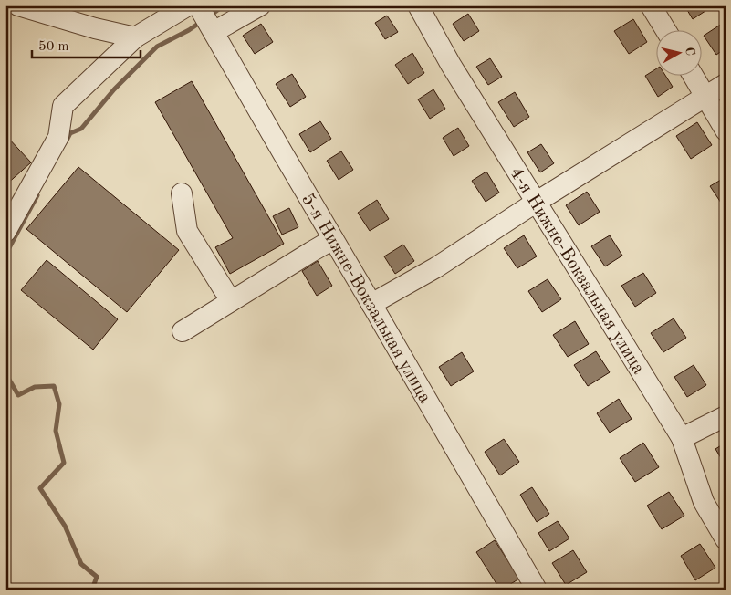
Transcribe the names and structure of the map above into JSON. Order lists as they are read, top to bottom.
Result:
{
  "streets": {
    "street": ["4-я Нижне-Вокзальная улица", "5-я Нижне-Вокзальная улица"]
  },
  "scale_bar": "50 m",
  "north": "right"
}
